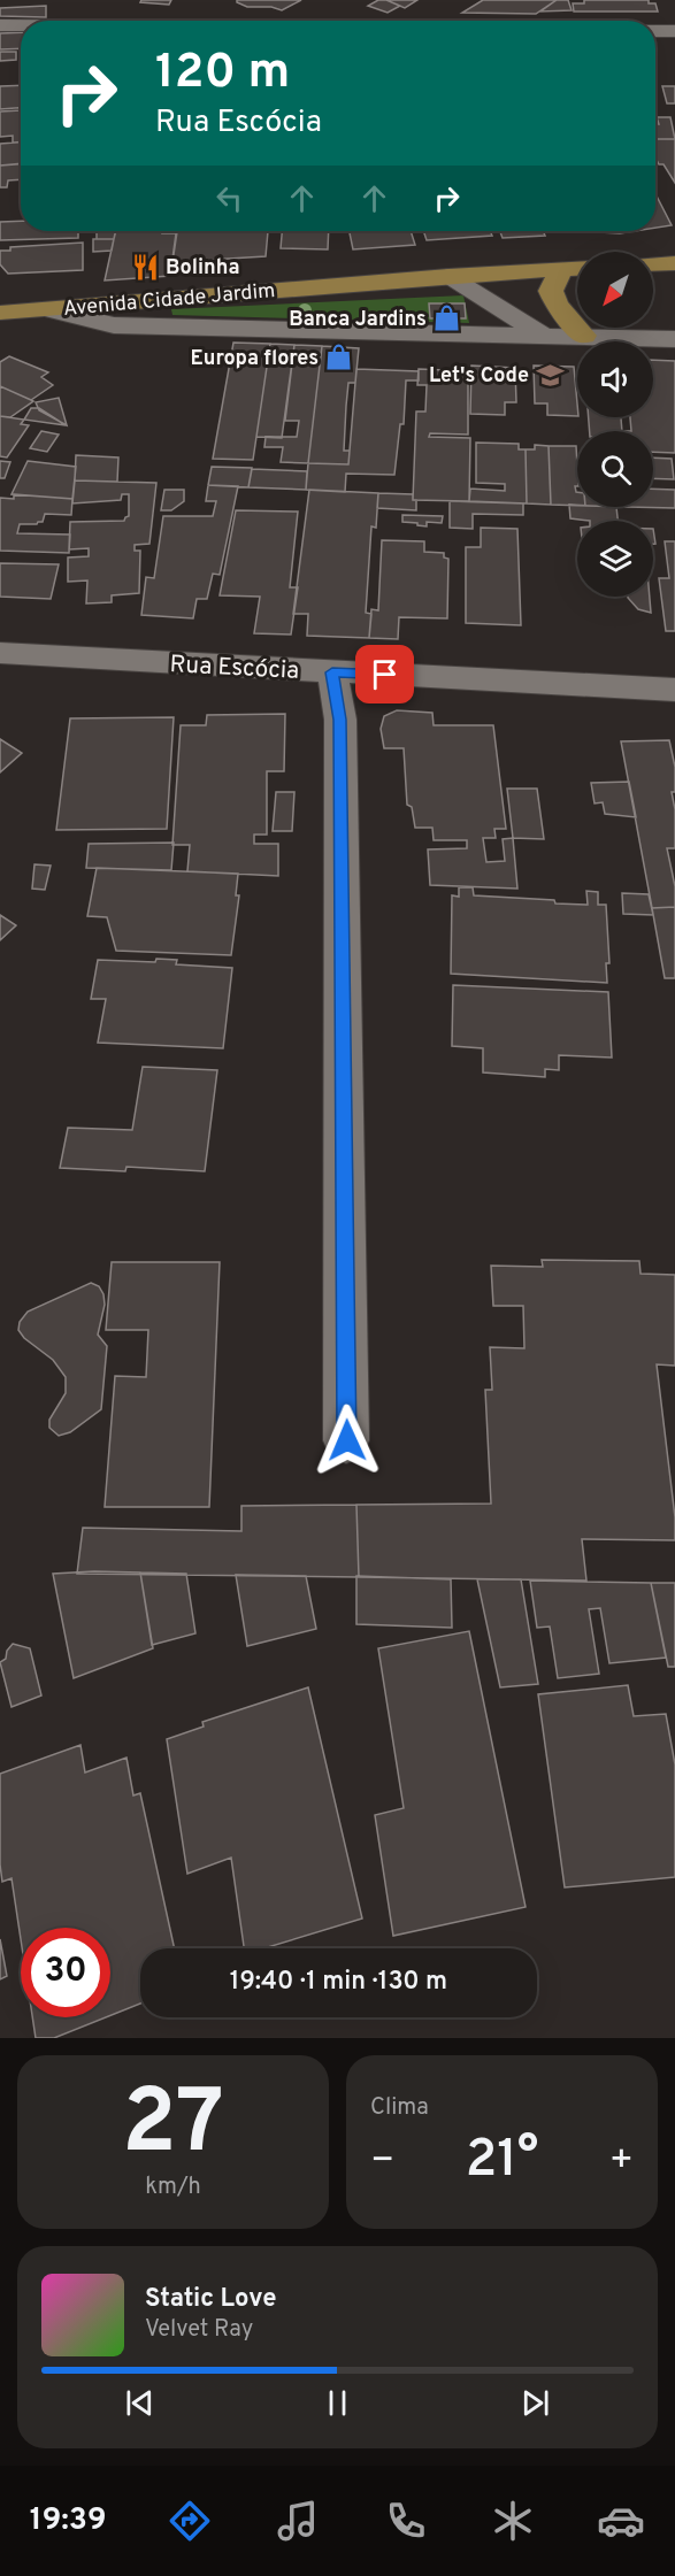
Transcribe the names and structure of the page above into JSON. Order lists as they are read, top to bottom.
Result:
{
  "streets": {
    "main road": ["Avenida Cidade Jardim"],
    "street": ["Rua Escócia"]
  },
  "places": {
    "restaurant": ["Bolinha"],
    "shop": ["Banca Jardins", "Europa flores"],
    "school or university": ["Let's Code"]
  },
  "north": "bottom left",
  "page": {
    "turn": ["120 m", "Rua Escócia"],
    "limit": "30",
    "trip": "19:40 · 1 min · 130 m",
    "tile": [
      ["27", "km/h"],
      "Clima"
    ],
    "heat": ["−", "21°", "+"],
    "song": ["Static Love", "Velvet Ray"],
    "tabs": "19:39"
  }
}
